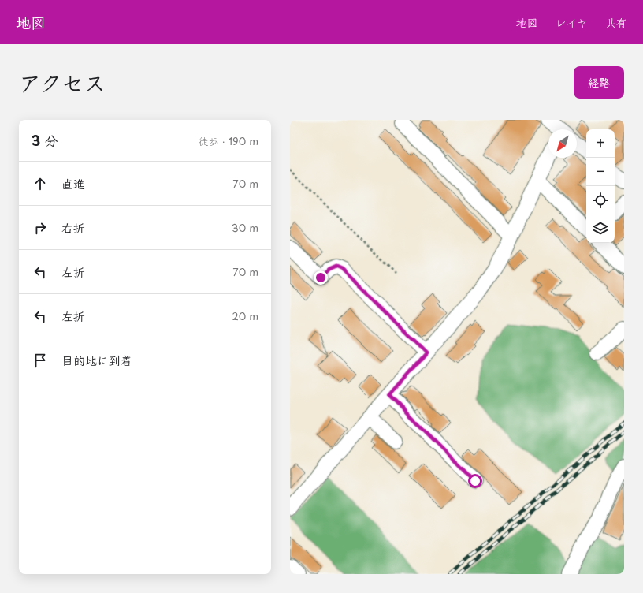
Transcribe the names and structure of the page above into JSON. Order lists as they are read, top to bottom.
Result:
{
  "north": "bottom left",
  "page": {
    "header": "地図",
    "nav": ["地図", "レイヤ", "共有"],
    "title": "アクセス",
    "buttons": "経路",
    "heading": ["3 分", "徒歩 · 190 m"],
    "map_buttons": ["+", "−"],
    "list": [
      ["直進", "70 m"],
      ["右折", "30 m"],
      ["左折", "70 m"],
      ["左折", "20 m"],
      "目的地に到着"
    ]
  }
}
